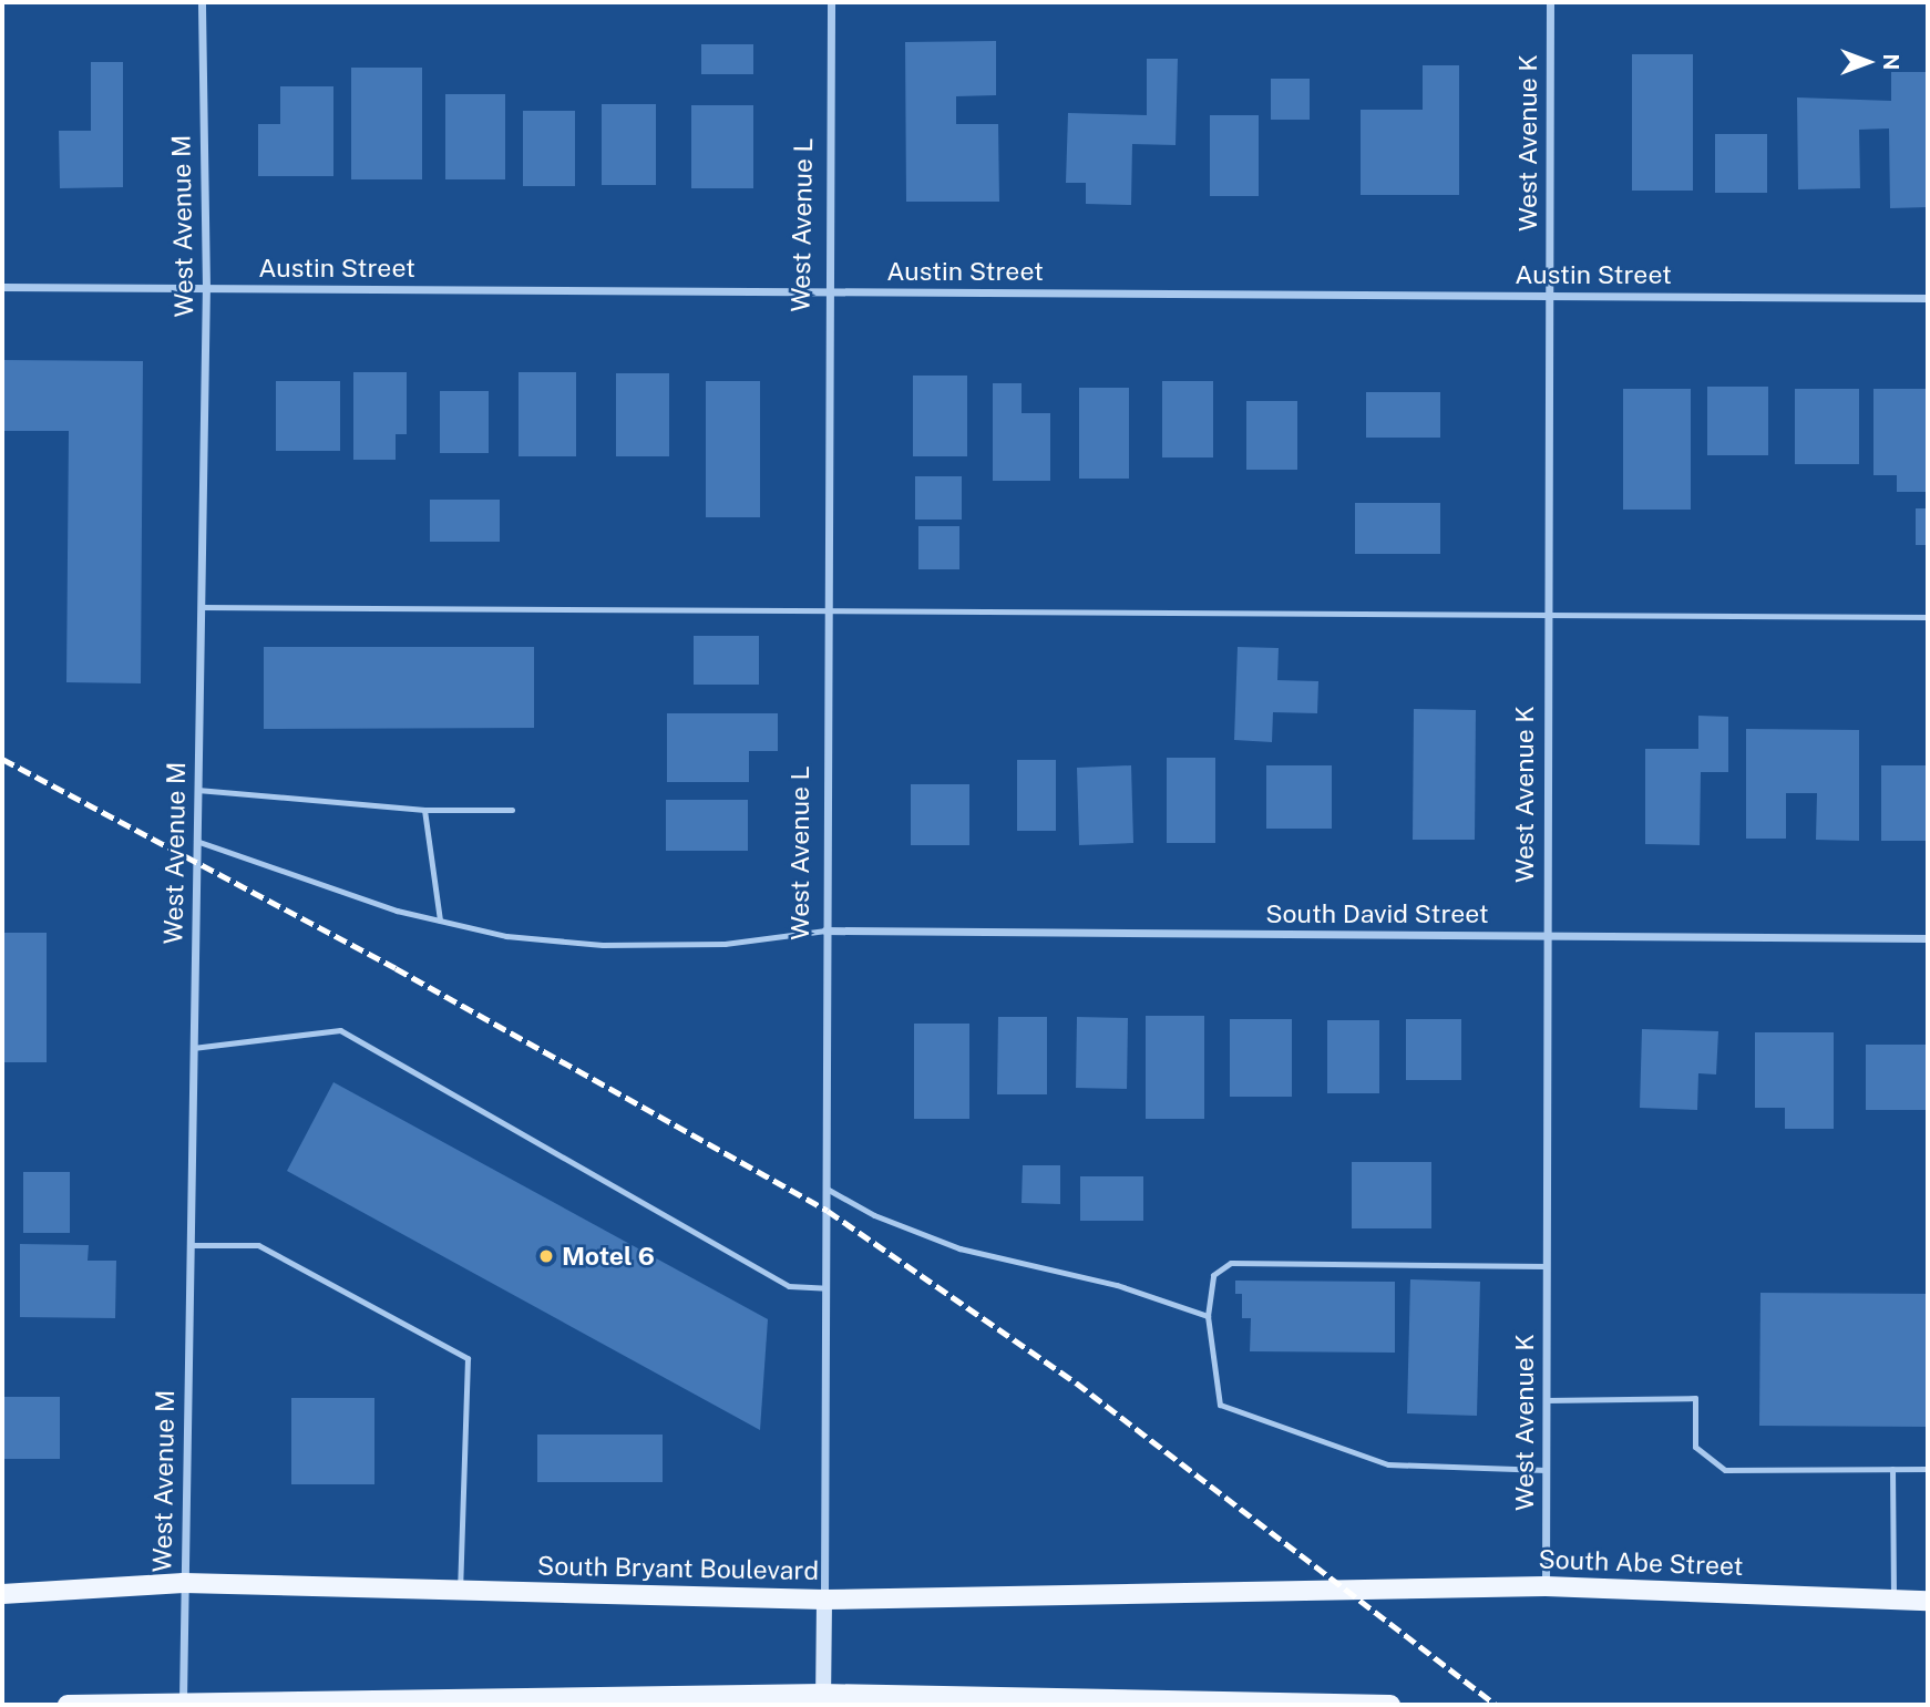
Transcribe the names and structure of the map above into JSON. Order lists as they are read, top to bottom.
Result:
{
  "streets": {
    "main road": ["West Avenue L", "South Abe Street", "South Bryant Boulevard"],
    "street": [
      "West Avenue K",
      "West Avenue M",
      "Austin Street",
      "South David Street"
    ]
  },
  "crossings": [
    ["West Avenue K", "Austin Street"],
    ["West Avenue K", "South David Street"],
    ["West Avenue K", "South Abe Street"],
    ["West Avenue L", "Austin Street"],
    ["West Avenue L", "South David Street"],
    ["West Avenue L", "South Bryant Boulevard"],
    ["West Avenue M", "Austin Street"],
    ["West Avenue M", "South Bryant Boulevard"],
    ["South Abe Street", "South Bryant Boulevard"]
  ],
  "places": ["Motel 6"],
  "north": "right"
}
